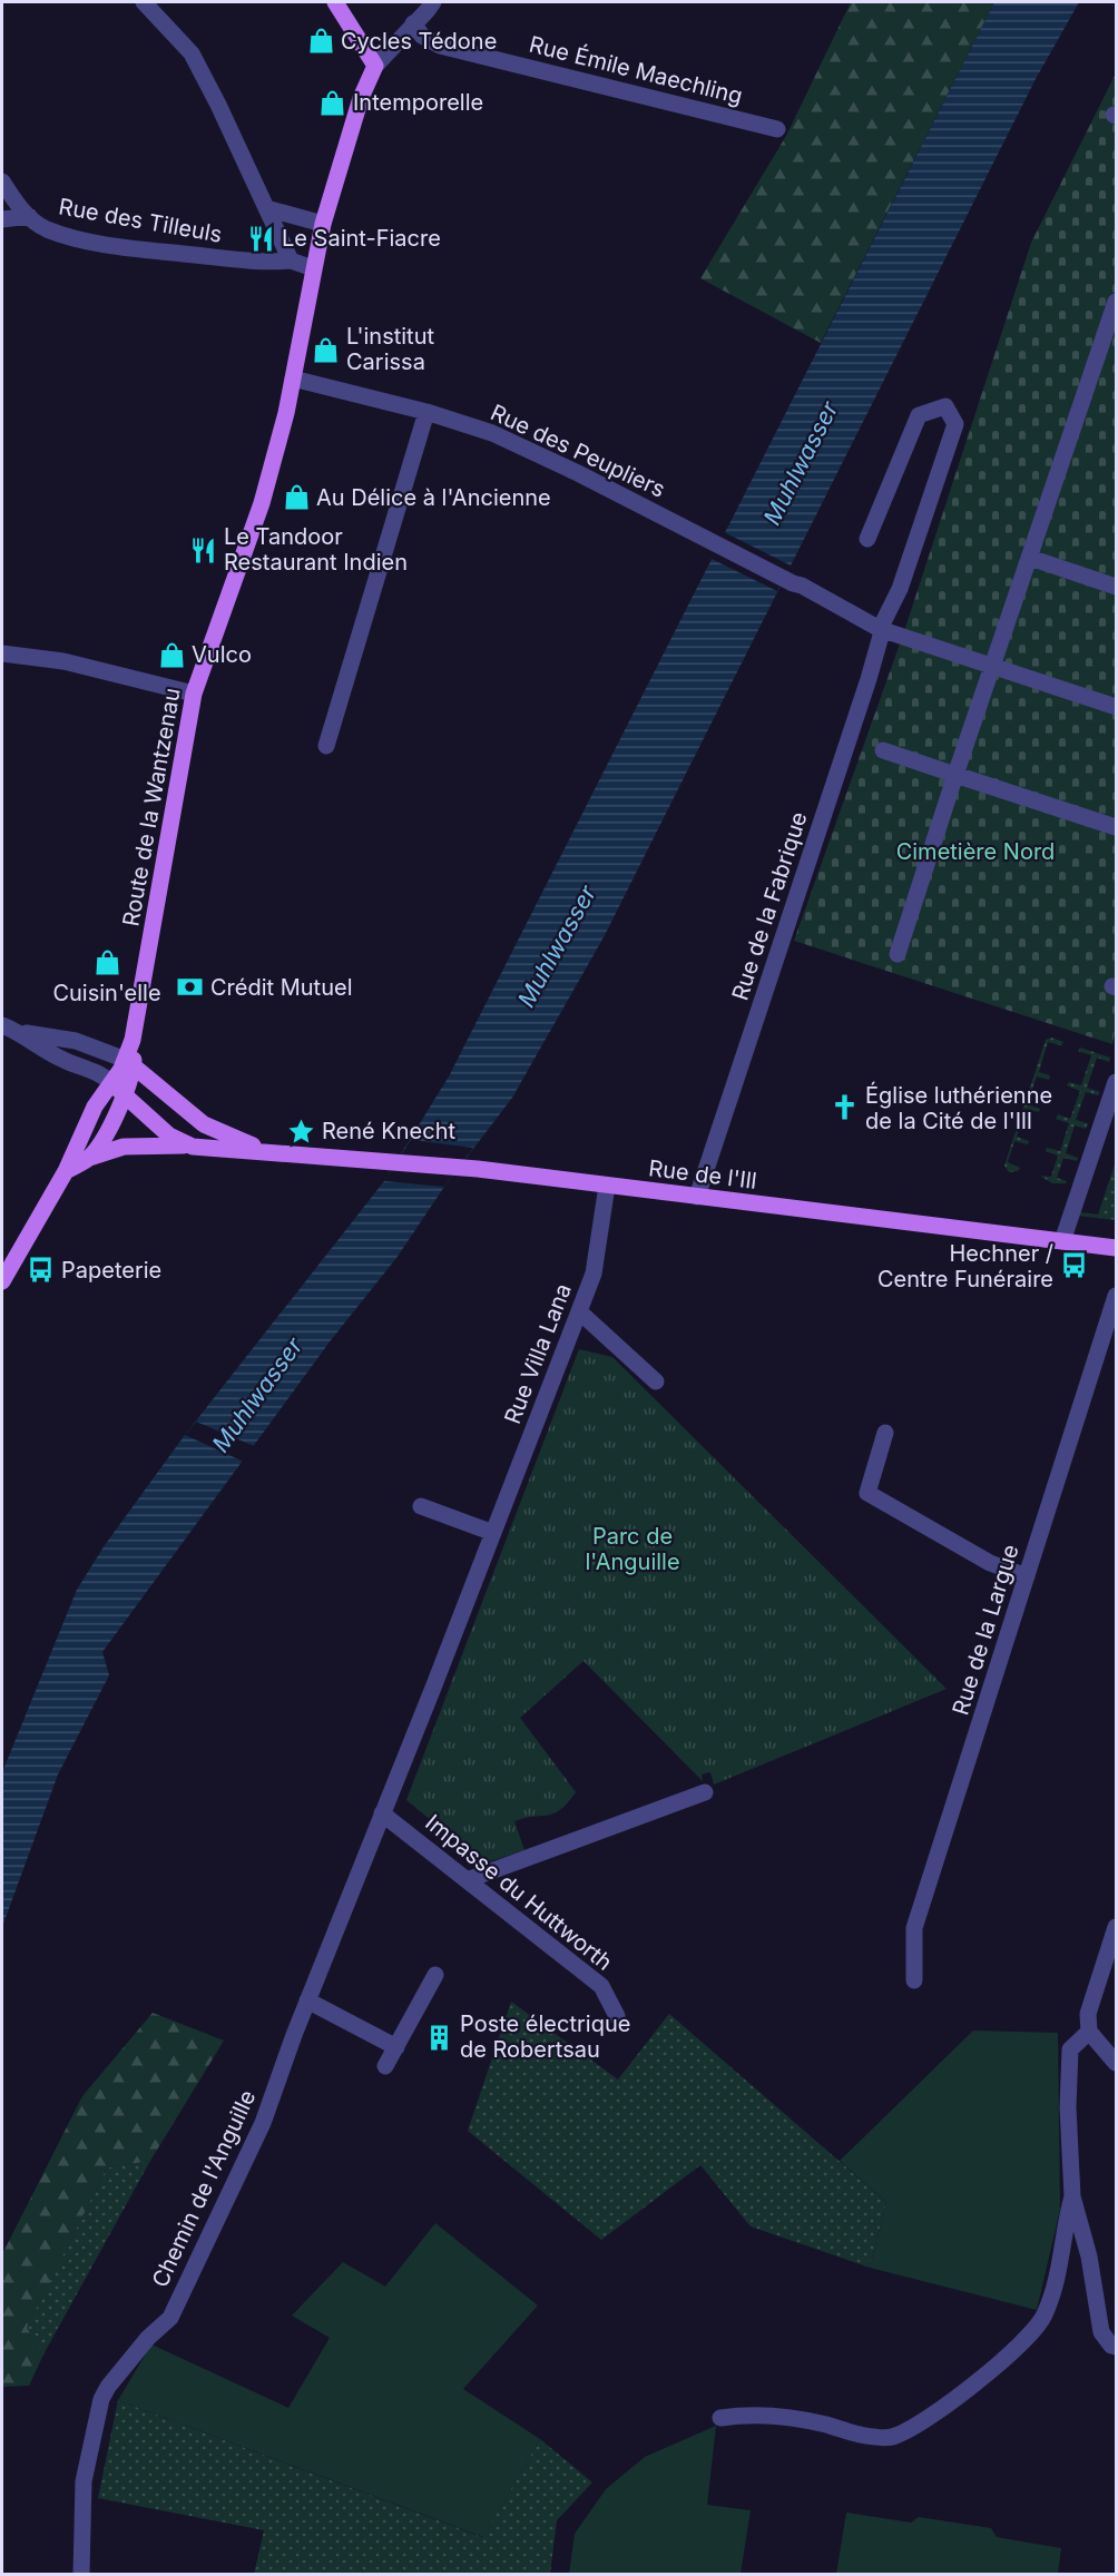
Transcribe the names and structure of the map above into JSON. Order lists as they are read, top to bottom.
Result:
{
  "streets": {
    "main road": ["Route de la Wantzenau", "Rue de l'Ill"],
    "street": [
      "Rue Émile Maechling",
      "Rue des Tilleuls",
      "Rue des Peupliers",
      "Rue de la Fabrique",
      "Rue Villa Lana",
      "Rue de la Largue",
      "Impasse du Huttworth",
      "Chemin de l'Anguille"
    ]
  },
  "crossings": [
    ["Rue Émile Maechling", "Route de la Wantzenau"],
    ["Rue des Tilleuls", "Route de la Wantzenau"],
    ["Rue des Peupliers", "Route de la Wantzenau"],
    ["Rue des Peupliers", "Rue de la Fabrique"],
    ["Route de la Wantzenau", "Rue de l'Ill"],
    ["Rue de la Fabrique", "Rue de l'Ill"],
    ["Rue de l'Ill", "Rue Villa Lana"],
    ["Rue Villa Lana", "Impasse du Huttworth"],
    ["Rue Villa Lana", "Chemin de l'Anguille"],
    ["Impasse du Huttworth", "Chemin de l'Anguille"]
  ],
  "water": ["Muhlwasser"],
  "parks": ["Cimetière Nord", "Parc de l'Anguille"],
  "places": {
    "shop": [
      "Cycles Tédone",
      "Intemporelle",
      "L'institut Carissa",
      "Au Délice à l'Ancienne",
      "Vulco",
      "Cuisin'elle"
    ],
    "restaurant": ["Le Saint-Fiacre", "Le Tandoor Restaurant Indien"],
    "bank": ["Crédit Mutuel"],
    "church": ["Église luthérienne de la Cité de l'Ill"],
    "place": ["René Knecht"],
    "bus stop": ["Hechner / Centre Funéraire", "Papeterie"],
    "building": ["Poste électrique de Robertsau"]
  }
}
